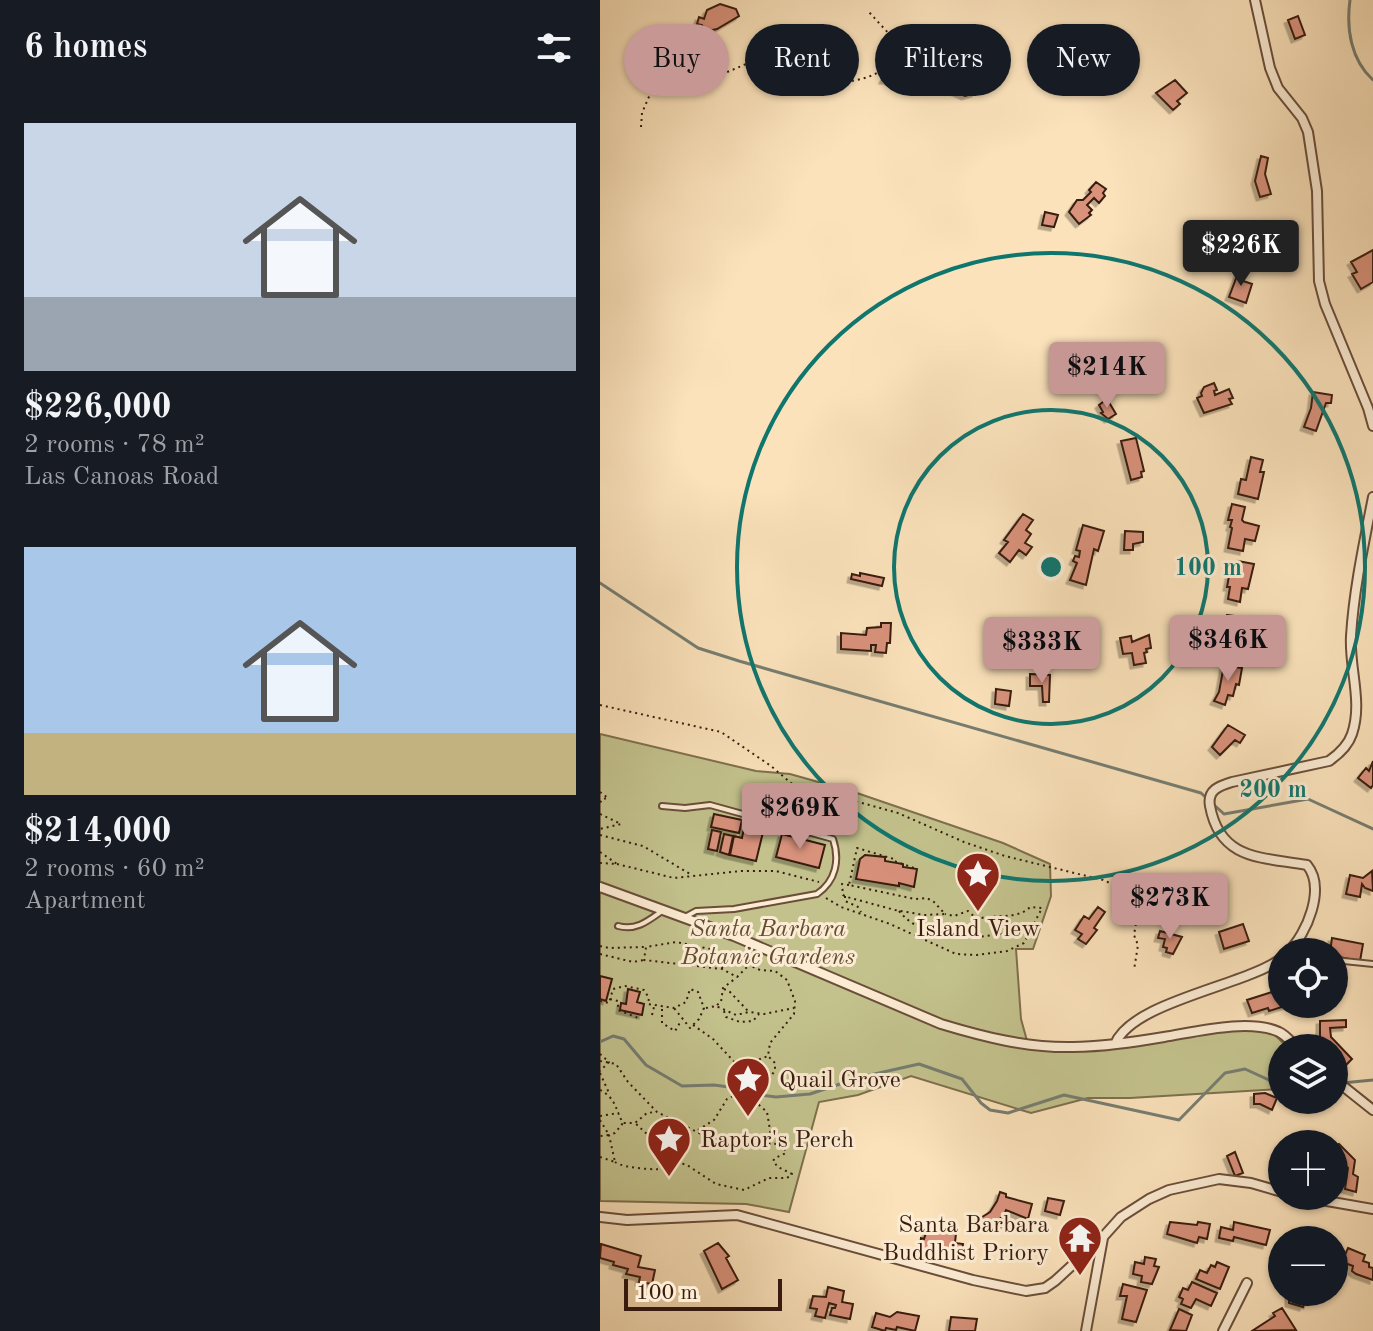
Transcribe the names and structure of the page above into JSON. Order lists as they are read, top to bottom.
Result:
{
  "parks": ["Santa Barbara Botanic Gardens"],
  "places": {
    "place": ["Island View", "Quail Grove", "Raptor's Perch"],
    "temple": ["Santa Barbara Buddhist Priory"]
  },
  "scale_bar": "100 m",
  "page": {
    "heading": "6 homes",
    "chip": [
      "Buy",
      "Rent",
      "Filters",
      "New"
    ],
    "list": [
      {
        "name": "$226,000",
        "note": "2 rooms · 78 m² · Las Canoas Road"
      },
      {
        "name": "$214,000",
        "note": "2 rooms · 60 m² · Apartment"
      }
    ],
    "price": [
      "$226K",
      "$214K",
      "$346K",
      "$333K",
      "$269K",
      "$273K"
    ],
    "map_buttons": ["+", "−"],
    "scale": "100 m"
  },
  "rings": ["100 m", "200 m"]
}
